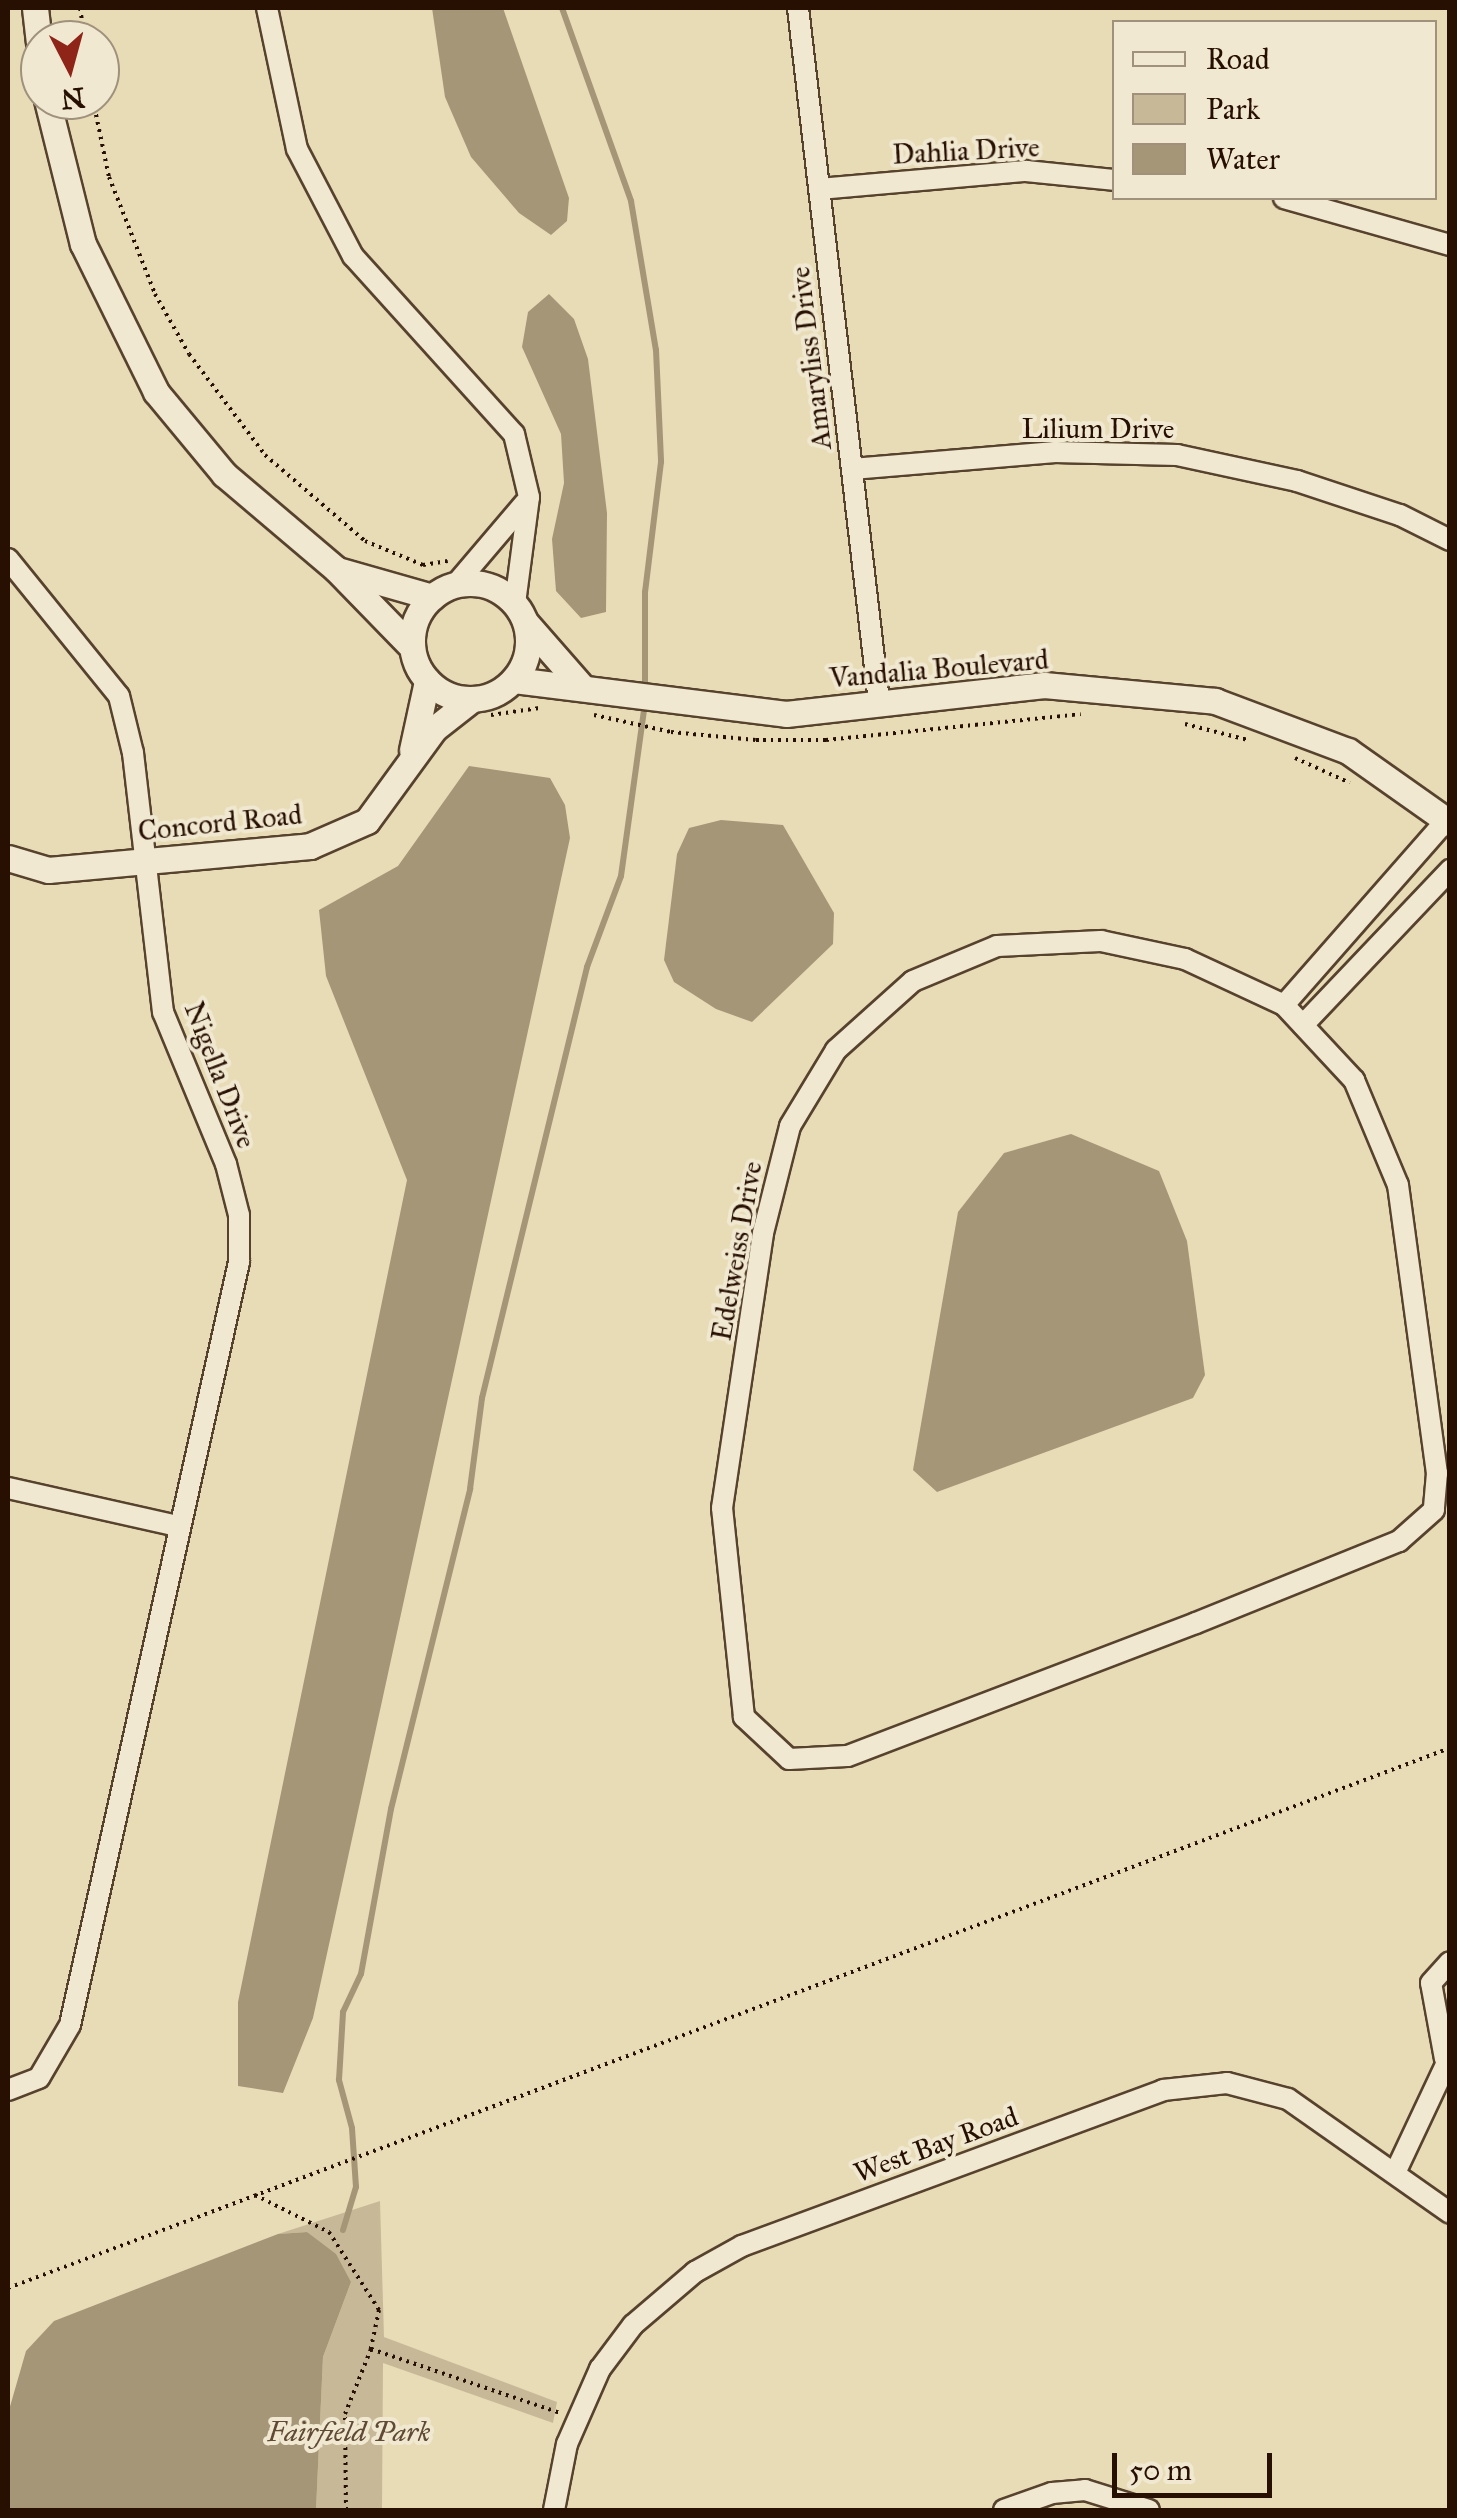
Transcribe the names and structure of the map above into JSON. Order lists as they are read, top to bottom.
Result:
{
  "streets": {
    "street": [
      "Dahlia Drive",
      "Amaryliss Drive",
      "Lilium Drive",
      "Vandalia Boulevard",
      "Concord Road",
      "Nigella Drive",
      "Edelweiss Drive",
      "West Bay Road"
    ]
  },
  "crossings": [
    ["Dahlia Drive", "Amaryliss Drive"],
    ["Amaryliss Drive", "Lilium Drive"],
    ["Amaryliss Drive", "Vandalia Boulevard"],
    ["Vandalia Boulevard", "Concord Road"],
    ["Concord Road", "Nigella Drive"]
  ],
  "parks": ["Fairfield Park"],
  "legend": ["Road", "Park", "Water"],
  "scale_bar": "50 m",
  "north": "bottom"
}
